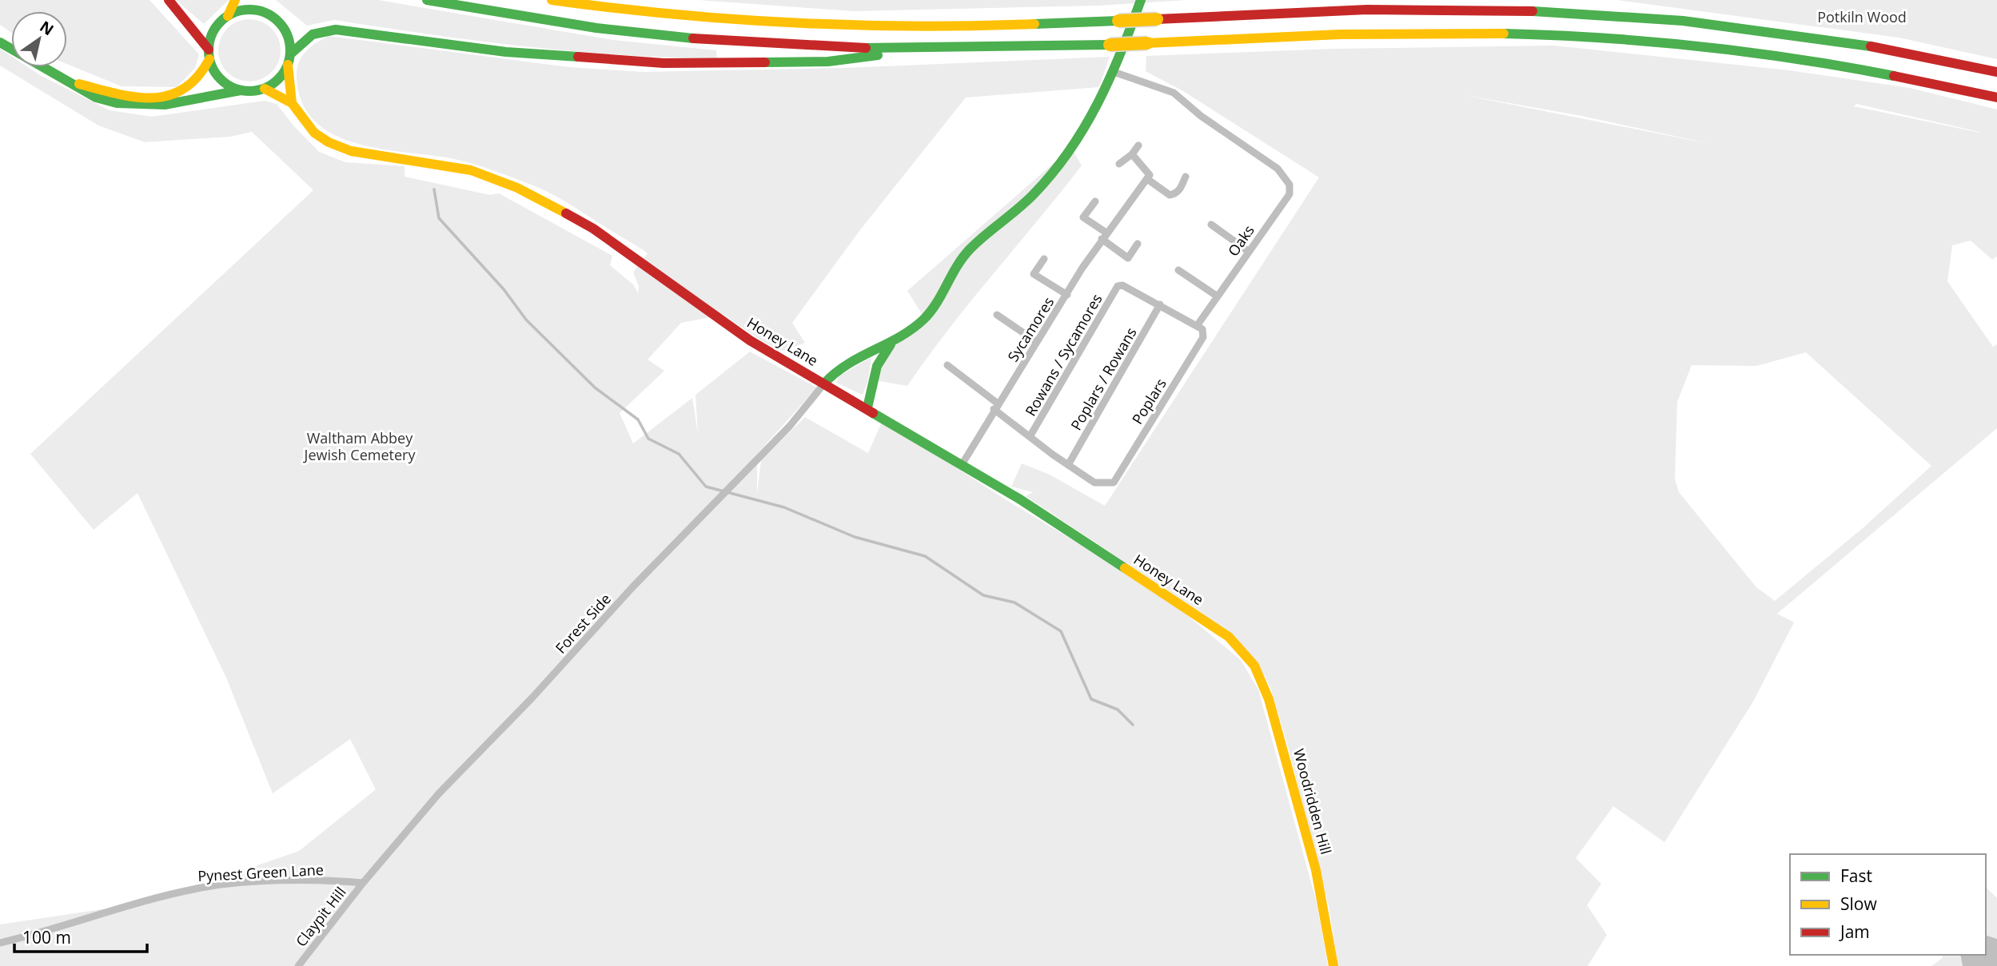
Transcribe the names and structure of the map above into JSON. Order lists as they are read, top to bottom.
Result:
{
  "streets": {
    "main road": ["Honey Lane", "Woodridden Hill"],
    "street": [
      "Oaks",
      "Sycamores",
      "Rowans / Sycamores",
      "Poplars / Rowans",
      "Poplars",
      "Forest Side",
      "Pynest Green Lane",
      "Claypit Hill"
    ]
  },
  "crossings": [
    ["Oaks", "Poplars"],
    ["Sycamores", "Honey Lane"],
    ["Honey Lane", "Forest Side"],
    ["Honey Lane", "Woodridden Hill"],
    ["Rowans / Sycamores", "Poplars / Rowans"],
    ["Poplars / Rowans", "Poplars"],
    ["Forest Side", "Pynest Green Lane"],
    ["Forest Side", "Claypit Hill"],
    ["Pynest Green Lane", "Claypit Hill"]
  ],
  "parks": ["Potkiln Wood", "Waltham Abbey Jewish Cemetery"],
  "legend": ["Fast", "Slow", "Jam"],
  "scale_bar": "100 m",
  "north": "top right"
}
